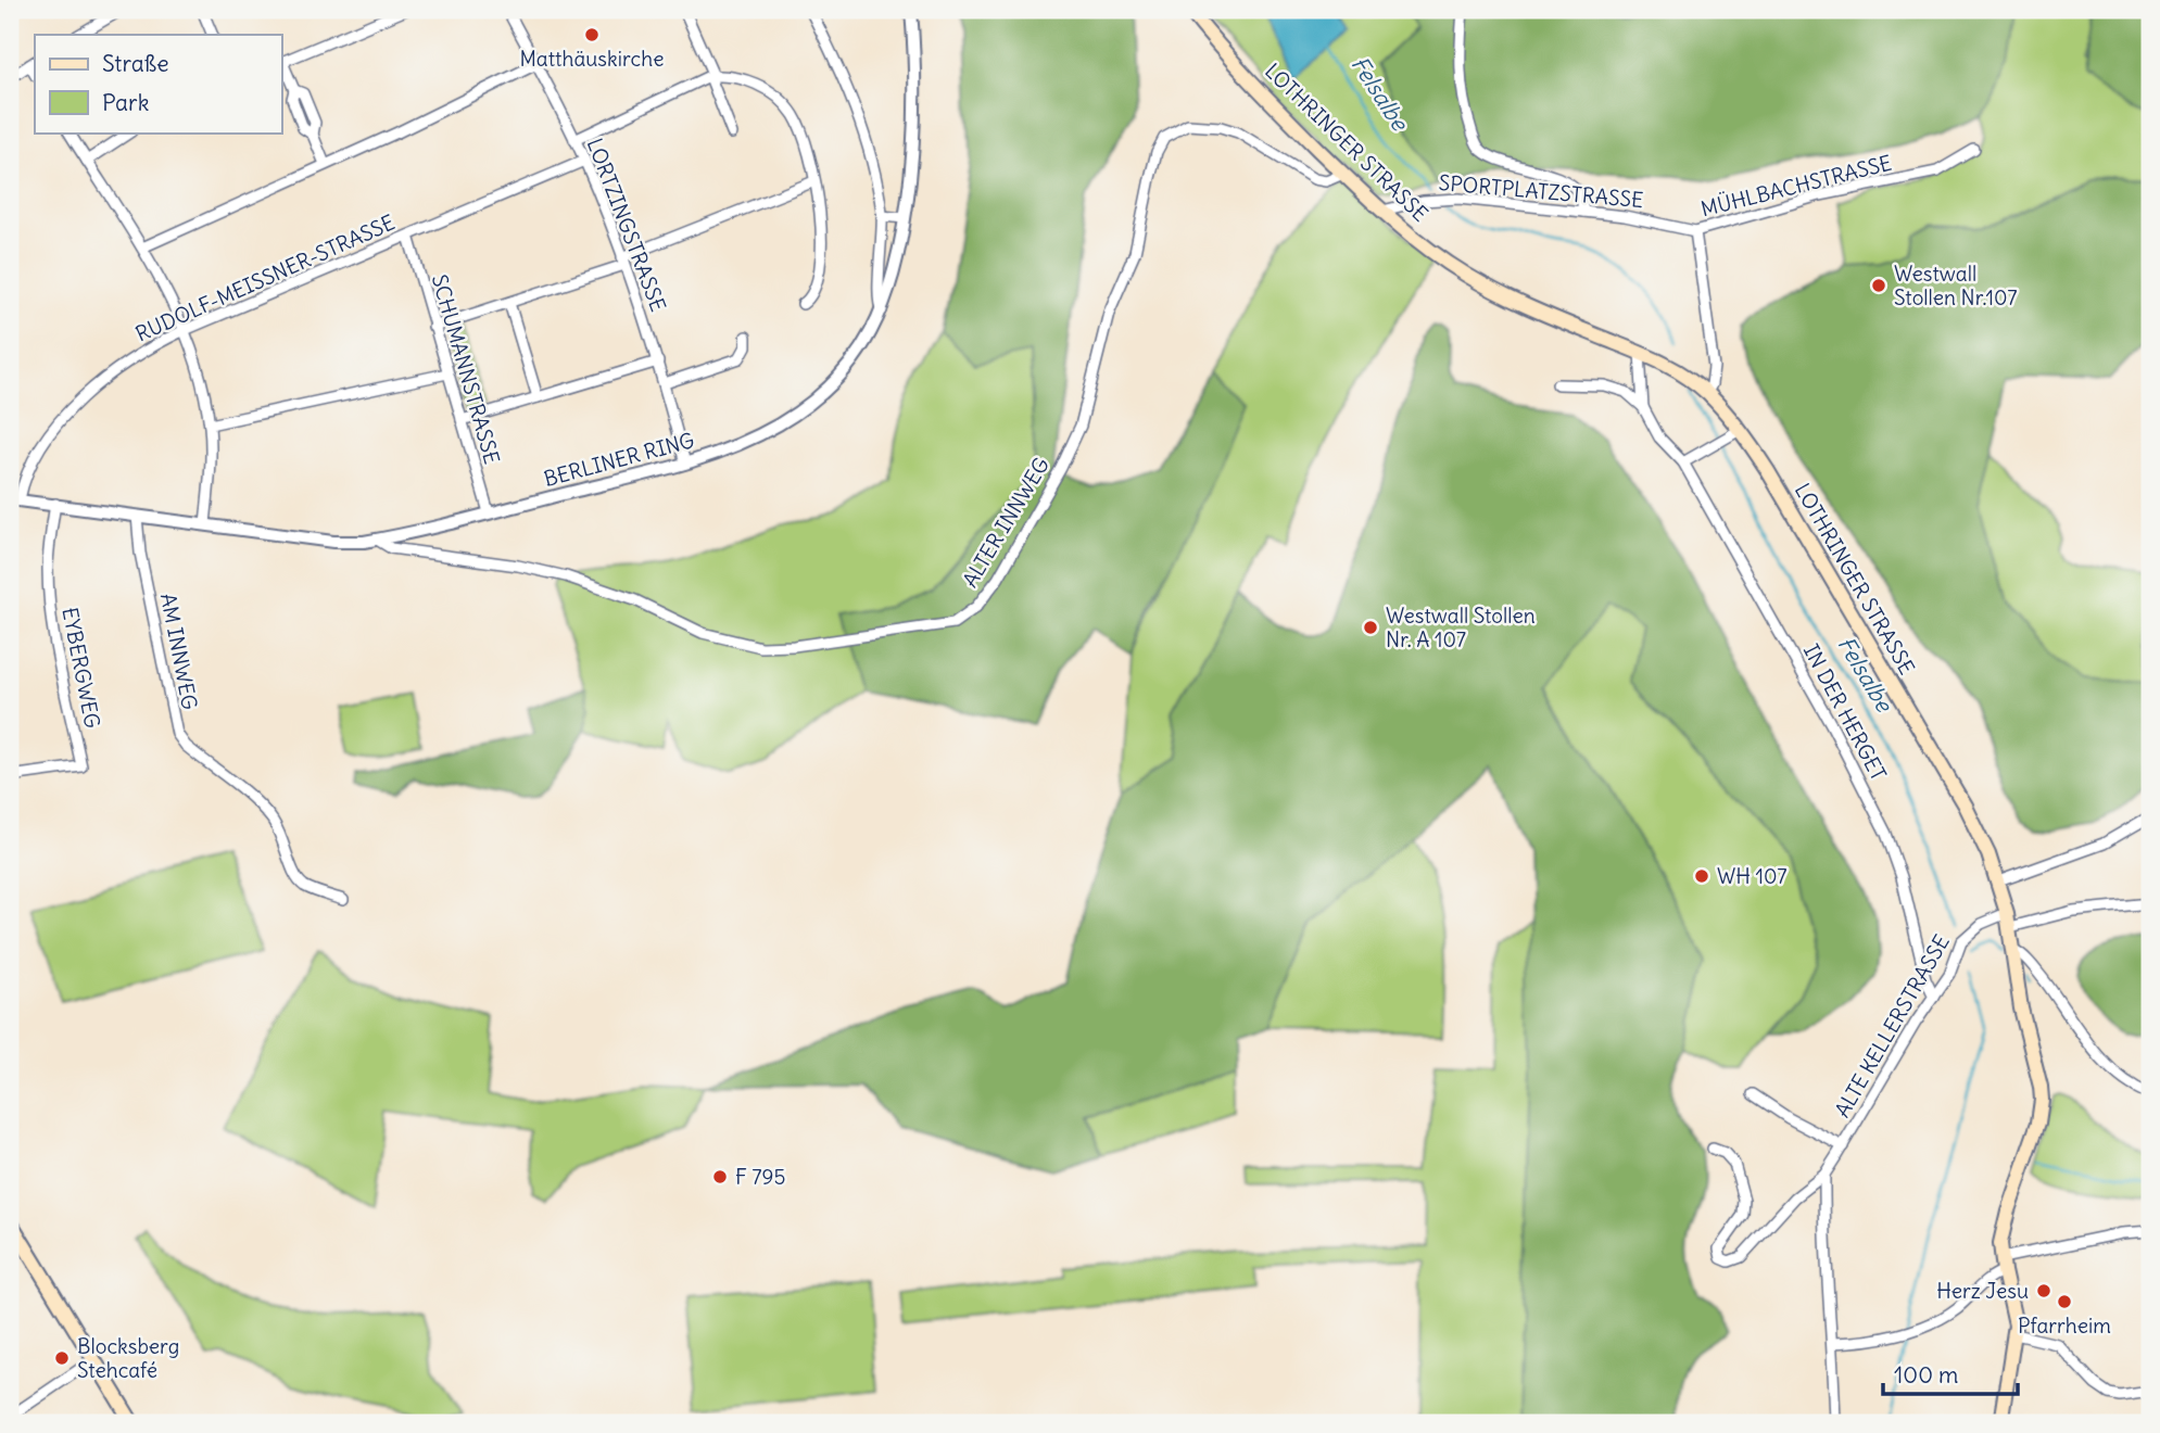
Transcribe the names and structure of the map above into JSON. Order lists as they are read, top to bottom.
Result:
{
  "streets": {
    "main road": ["LOTHRINGER STRASSE"],
    "street": [
      "MÜHLBACHSTRASSE",
      "SPORTPLATZSTRASSE",
      "LORTZINGSTRASSE",
      "RUDOLF-MEISSNER-STRASSE",
      "SCHUMANNSTRASSE",
      "BERLINER RING",
      "ALTER INNWEG",
      "AM INNWEG",
      "EYBERGWEG",
      "IN DER HERGET",
      "ALTE KELLERSTRASSE"
    ]
  },
  "crossings": [
    ["LOTHRINGER STRASSE", "MÜHLBACHSTRASSE"],
    ["LOTHRINGER STRASSE", "SPORTPLATZSTRASSE"],
    ["LOTHRINGER STRASSE", "ALTER INNWEG"],
    ["LOTHRINGER STRASSE", "IN DER HERGET"],
    ["LOTHRINGER STRASSE", "ALTE KELLERSTRASSE"],
    ["MÜHLBACHSTRASSE", "SPORTPLATZSTRASSE"],
    ["LORTZINGSTRASSE", "RUDOLF-MEISSNER-STRASSE"],
    ["LORTZINGSTRASSE", "BERLINER RING"],
    ["RUDOLF-MEISSNER-STRASSE", "SCHUMANNSTRASSE"],
    ["RUDOLF-MEISSNER-STRASSE", "BERLINER RING"],
    ["SCHUMANNSTRASSE", "BERLINER RING"],
    ["BERLINER RING", "ALTER INNWEG"],
    ["BERLINER RING", "AM INNWEG"],
    ["BERLINER RING", "EYBERGWEG"],
    ["IN DER HERGET", "ALTE KELLERSTRASSE"]
  ],
  "water": ["Felsalbe"],
  "places": [
    "Matthäuskirche",
    "Westwall Stollen Nr.107",
    "Westwall Stollen Nr. A 107",
    "WH 107",
    "F 795",
    "Herz Jesu",
    "Pfarrheim",
    "Blocksberg Stehcafé"
  ],
  "legend": ["Straße", "Park"],
  "scale_bar": "100 m"
}
